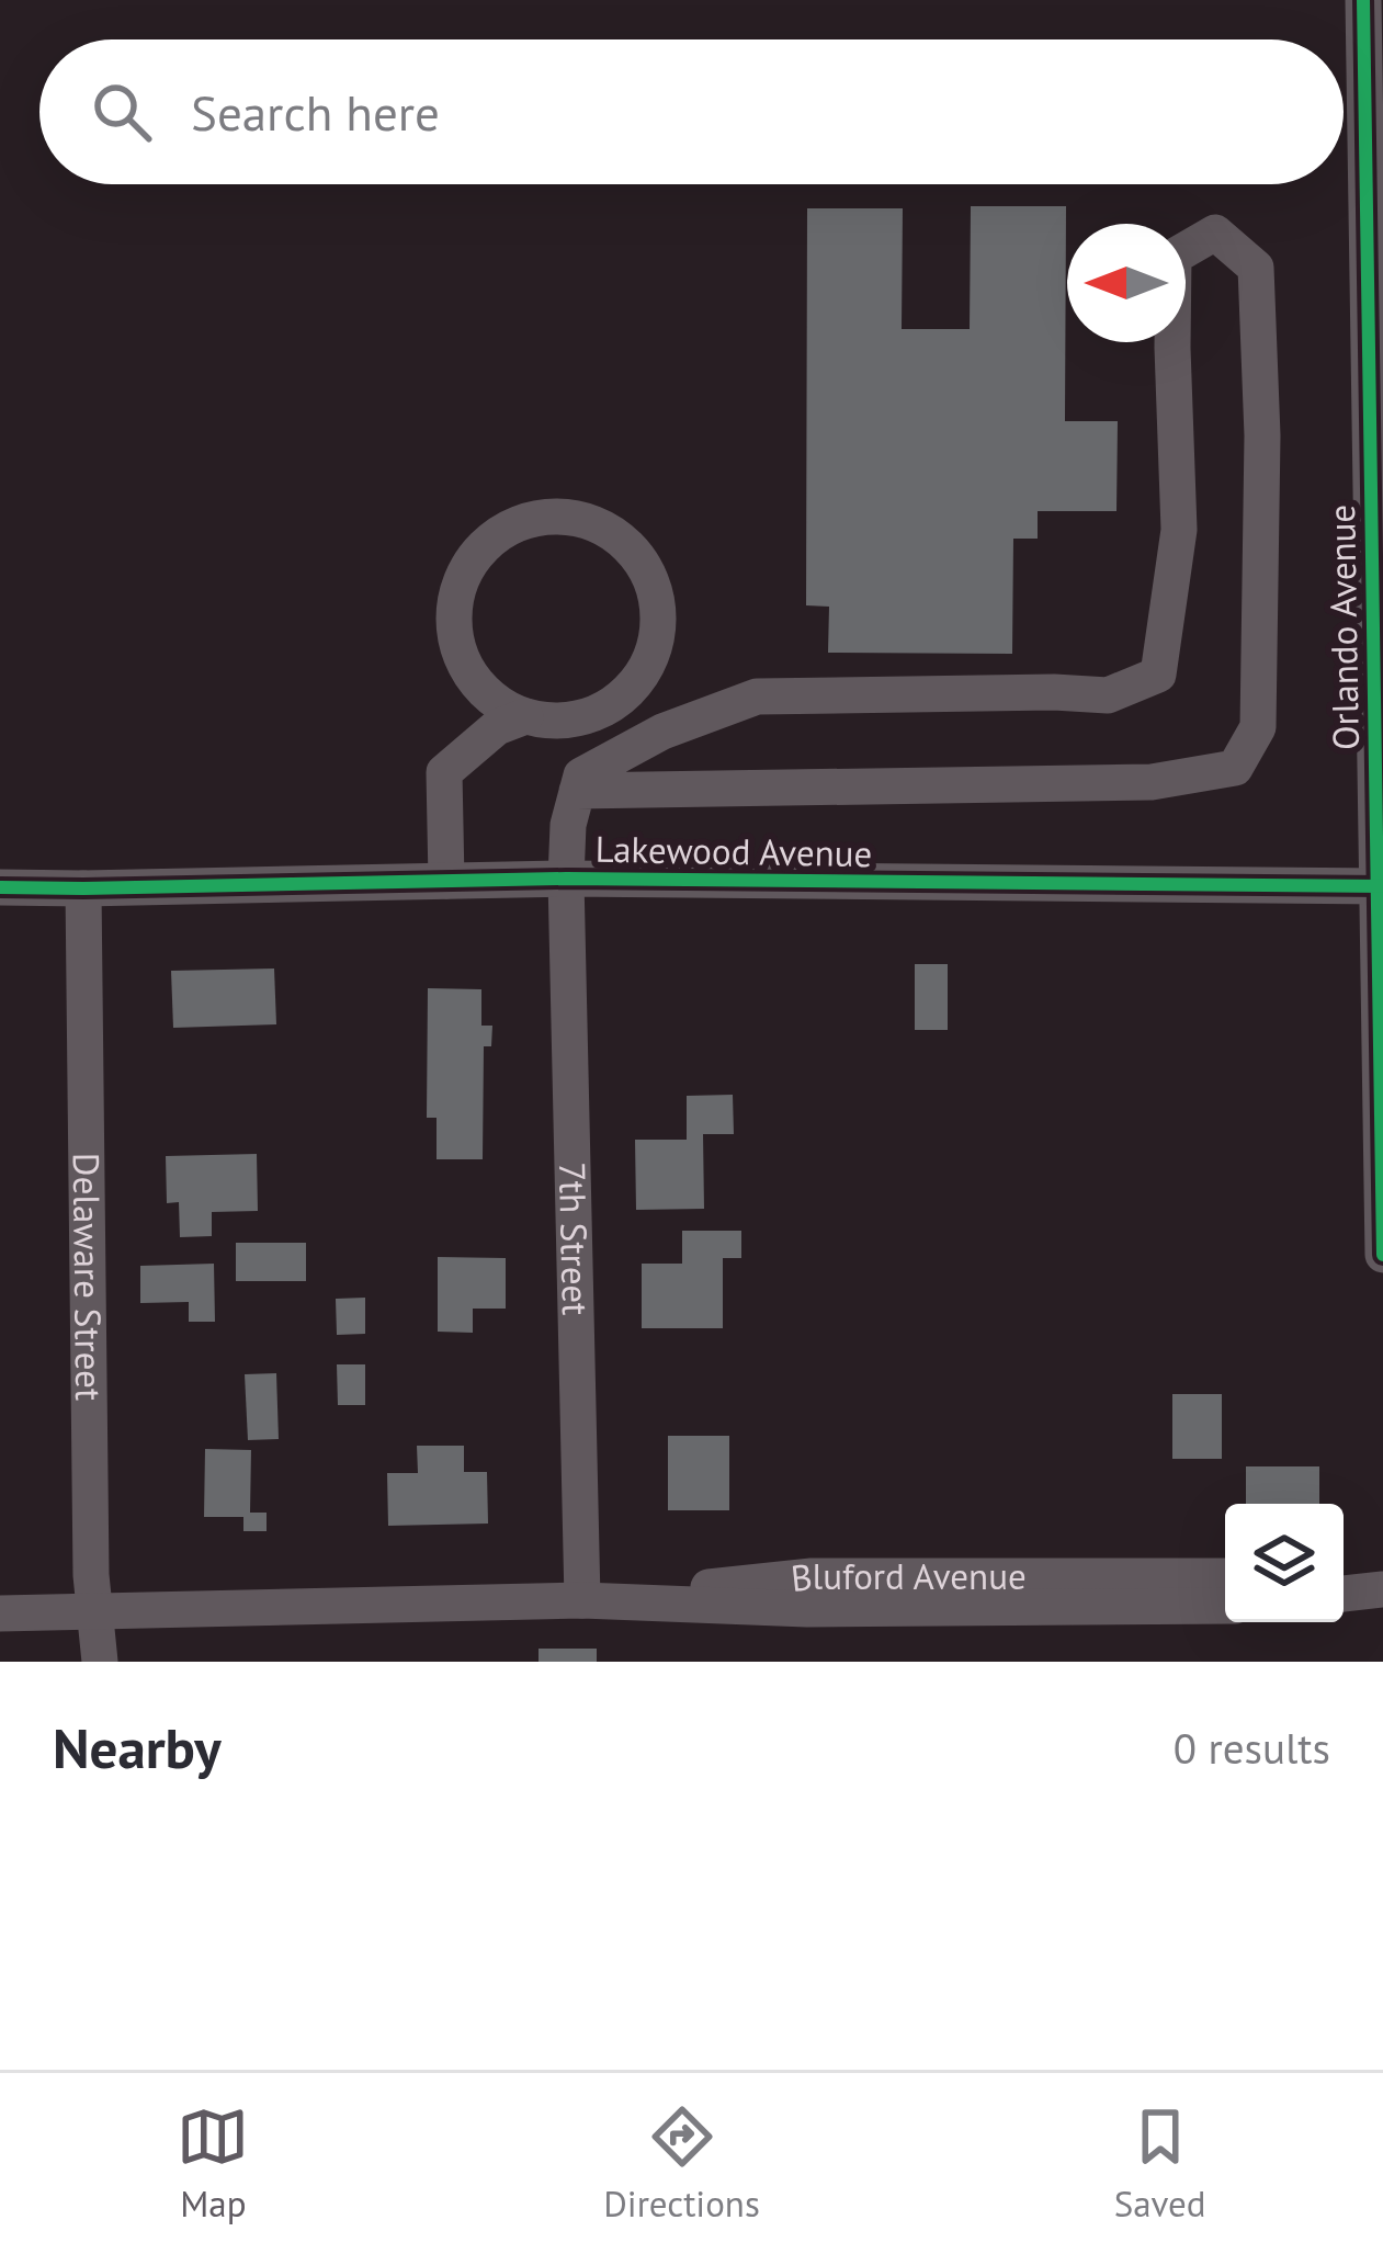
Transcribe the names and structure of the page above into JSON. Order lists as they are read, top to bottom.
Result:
{
  "streets": {
    "street": [
      "Orlando Avenue",
      "Lakewood Avenue",
      "7th Street",
      "Delaware Street",
      "Bluford Avenue"
    ]
  },
  "crossings": [
    ["Orlando Avenue", "Lakewood Avenue"],
    ["Lakewood Avenue", "7th Street"],
    ["Lakewood Avenue", "Delaware Street"],
    ["7th Street", "Bluford Avenue"],
    ["Delaware Street", "Bluford Avenue"]
  ],
  "north": "left",
  "page": {
    "search": "Search here",
    "heading": ["Nearby", "0 results"],
    "nav": ["Map", "Directions", "Saved"]
  }
}
